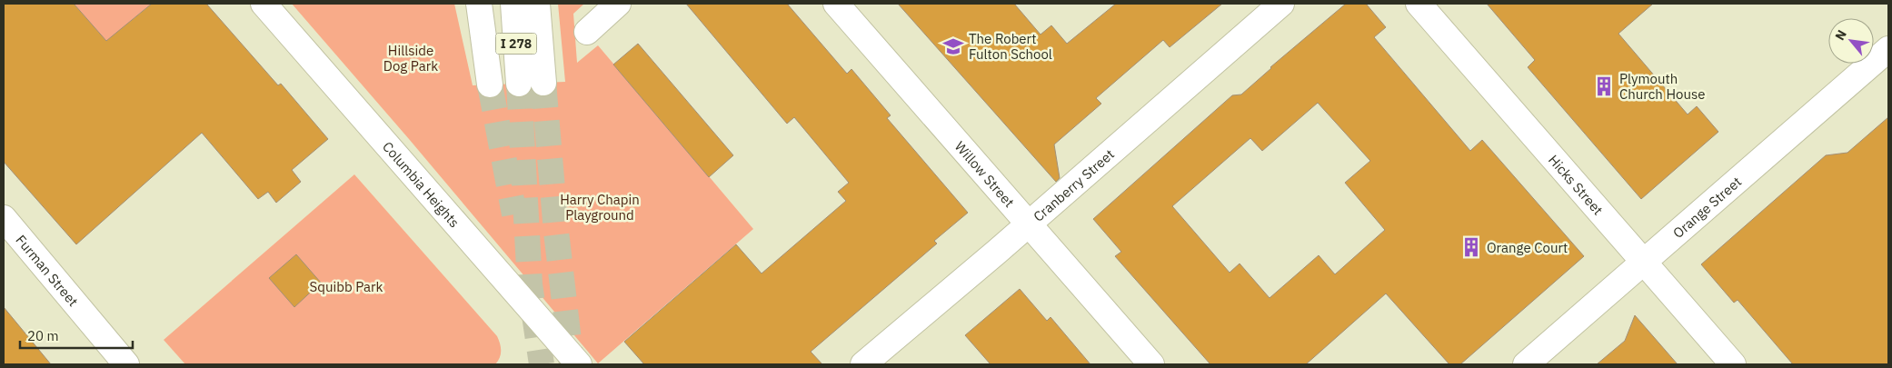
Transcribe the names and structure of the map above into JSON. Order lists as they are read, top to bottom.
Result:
{
  "streets": {
    "main road": [
      "I 278",
      "Willow Street",
      "Hicks Street",
      "Columbia Heights",
      "Cranberry Street",
      "Orange Street",
      "Furman Street"
    ]
  },
  "crossings": [
    ["Willow Street", "Cranberry Street"],
    ["Hicks Street", "Orange Street"]
  ],
  "parks": ["Hillside Dog Park", "Harry Chapin Playground", "Squibb Park"],
  "places": {
    "school or university": ["The Robert Fulton School"],
    "building": ["Plymouth Church House", "Orange Court"]
  },
  "scale_bar": "20 m",
  "north": "top left"
}
